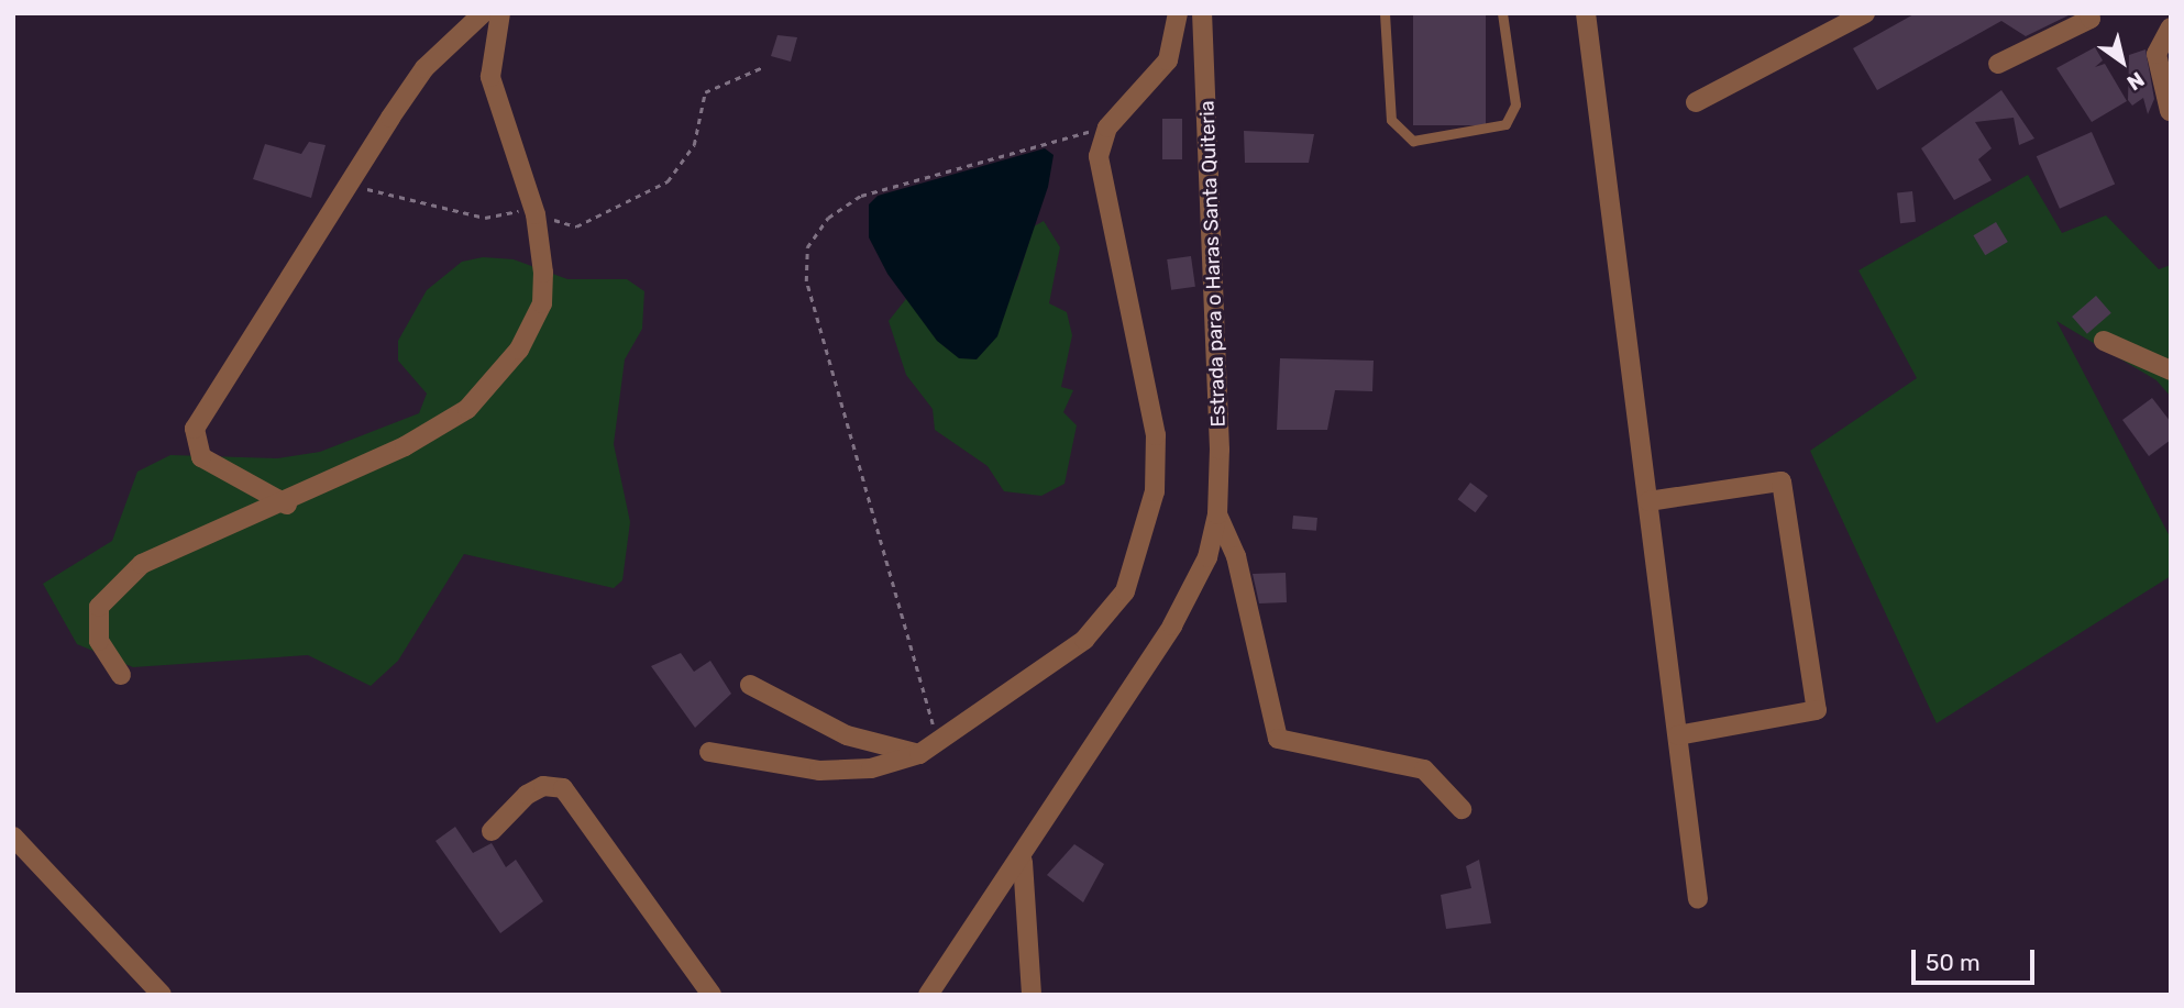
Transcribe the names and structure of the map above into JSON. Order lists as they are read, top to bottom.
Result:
{
  "streets": {
    "street": ["Estrada para o Haras Santa Quiteria"]
  },
  "scale_bar": "50 m",
  "north": "bottom right"
}
